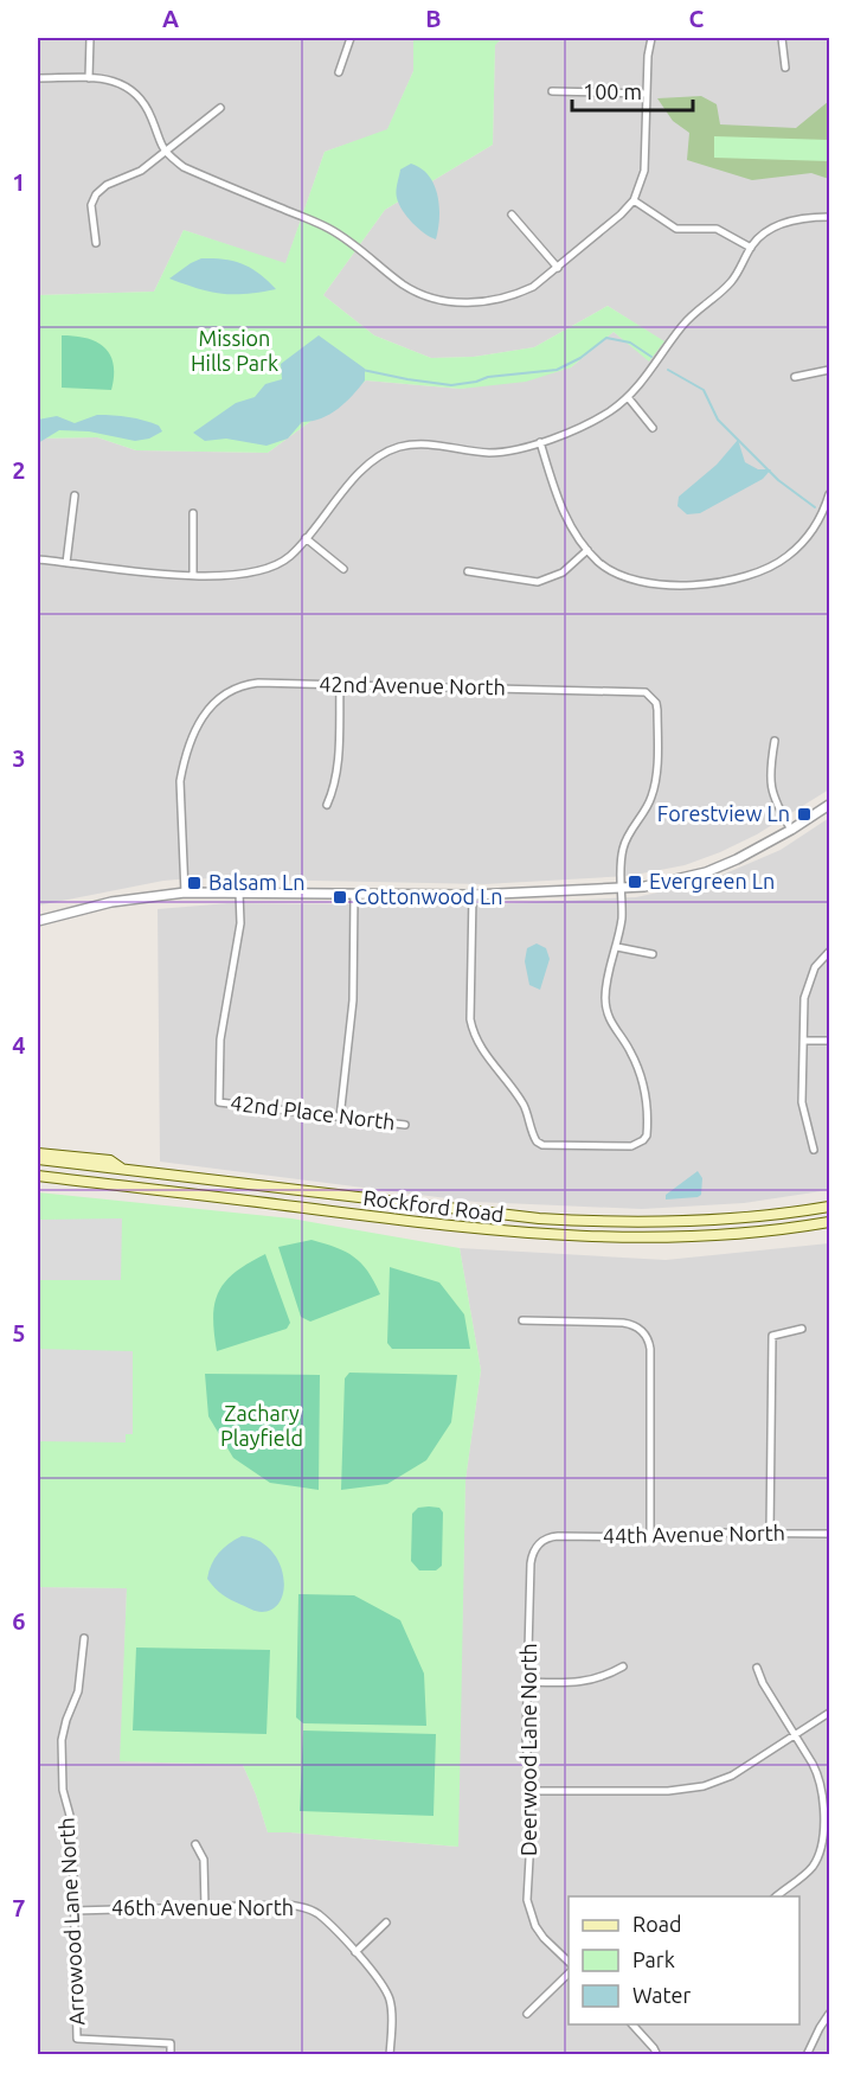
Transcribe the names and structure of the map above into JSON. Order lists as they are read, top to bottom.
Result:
{
  "streets": {
    "main road": ["Rockford Road"],
    "street": [
      "42nd Avenue North",
      "42nd Place North",
      "44th Avenue North",
      "Deerwood Lane North",
      "46th Avenue North",
      "Arrowood Lane North"
    ]
  },
  "crossings": [
    ["44th Avenue North", "Deerwood Lane North"],
    ["46th Avenue North", "Arrowood Lane North"]
  ],
  "parks": ["Mission Hills Park", "Zachary Playfield"],
  "places": {
    "transit": [
      "Forestview Ln",
      "Evergreen Ln",
      "Balsam Ln",
      "Cottonwood Ln"
    ]
  },
  "legend": ["Road", "Park", "Water"],
  "scale_bar": "100 m",
  "grid": {
    "columns": ["A", "B", "C"],
    "rows": [
      "1",
      "2",
      "3",
      "4",
      "5",
      "6",
      "7"
    ]
  }
}
